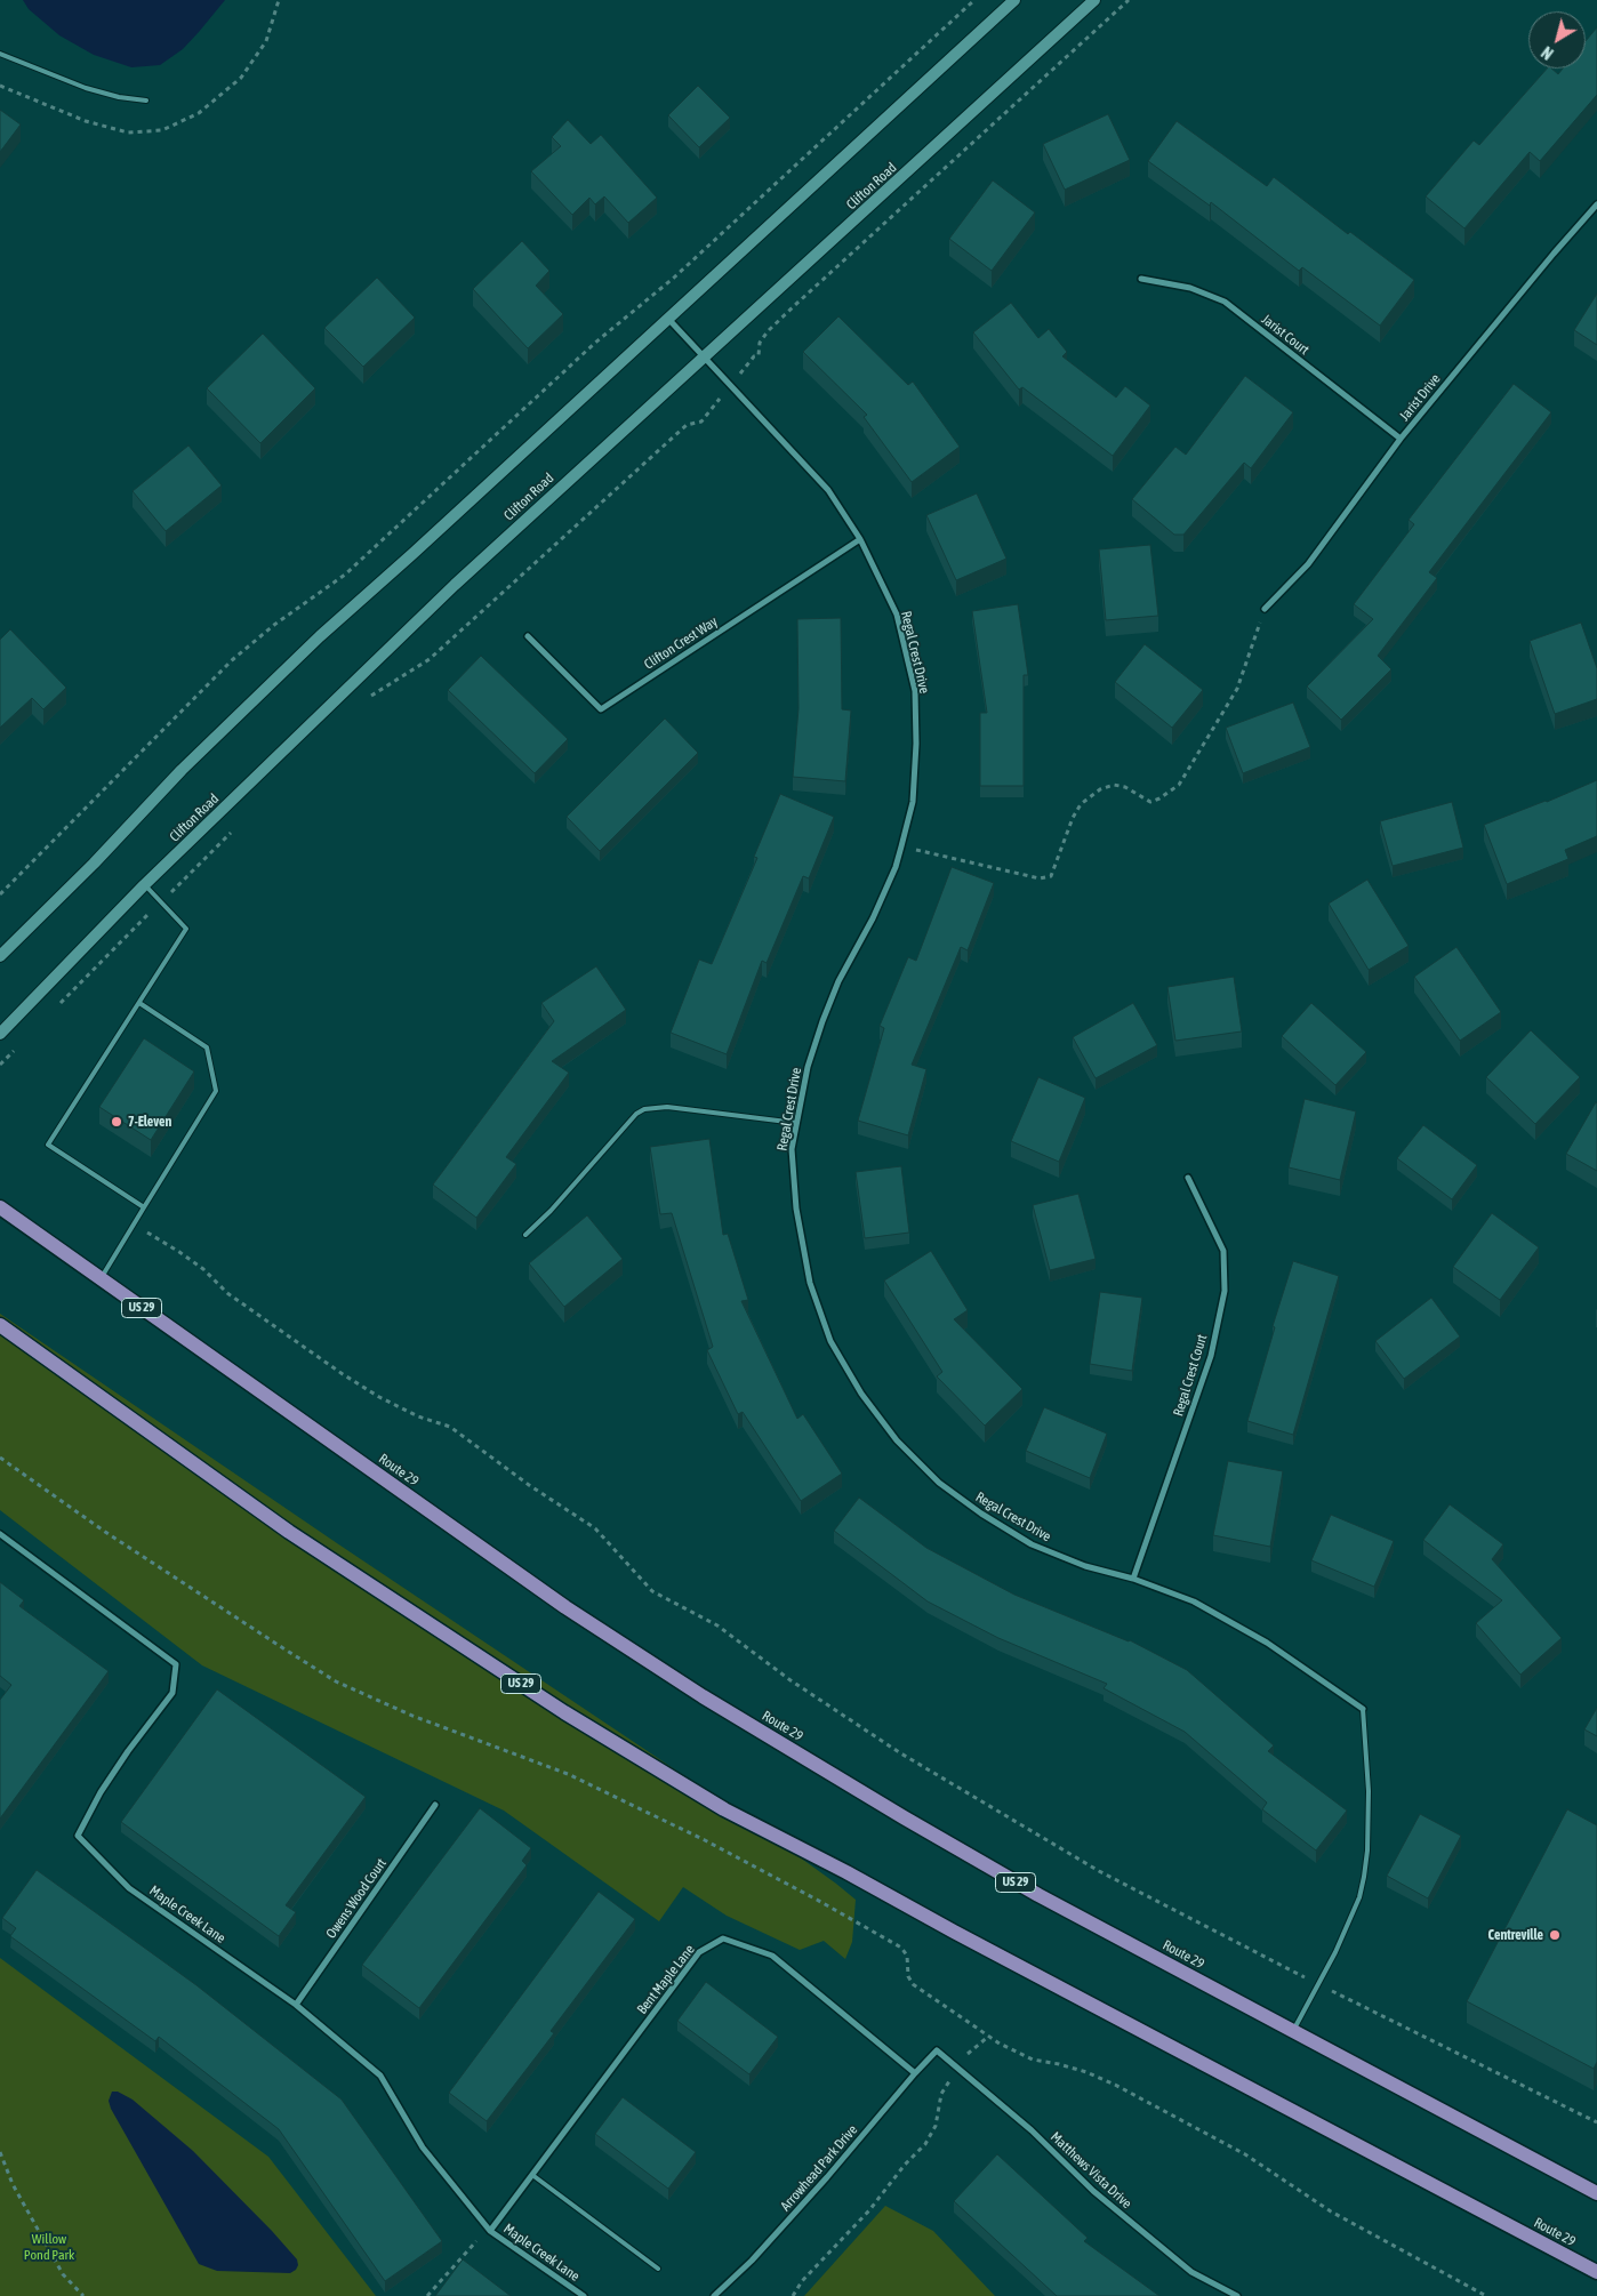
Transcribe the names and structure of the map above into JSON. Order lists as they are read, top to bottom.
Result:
{
  "streets": {
    "main road": ["Clifton Road", "US 29", "Route 29"],
    "street": [
      "Jarist Court",
      "Jarist Drive",
      "Clifton Crest Way",
      "Regal Crest Drive",
      "Regal Crest Court",
      "Owens Wood Court",
      "Maple Creek Lane",
      "Bent Maple Lane",
      "Arrowhead Park Drive",
      "Matthews Vista Drive"
    ]
  },
  "crossings": [
    ["Clifton Road", "Regal Crest Drive"],
    ["Jarist Court", "Jarist Drive"],
    ["Clifton Crest Way", "Regal Crest Drive"],
    ["Regal Crest Drive", "Regal Crest Court"],
    ["Owens Wood Court", "Maple Creek Lane"],
    ["Maple Creek Lane", "Bent Maple Lane"],
    ["Bent Maple Lane", "Arrowhead Park Drive"],
    ["Arrowhead Park Drive", "Matthews Vista Drive"]
  ],
  "parks": ["Willow Pond Park"],
  "places": ["7-Eleven", "Centreville"],
  "north": "bottom left"
}
